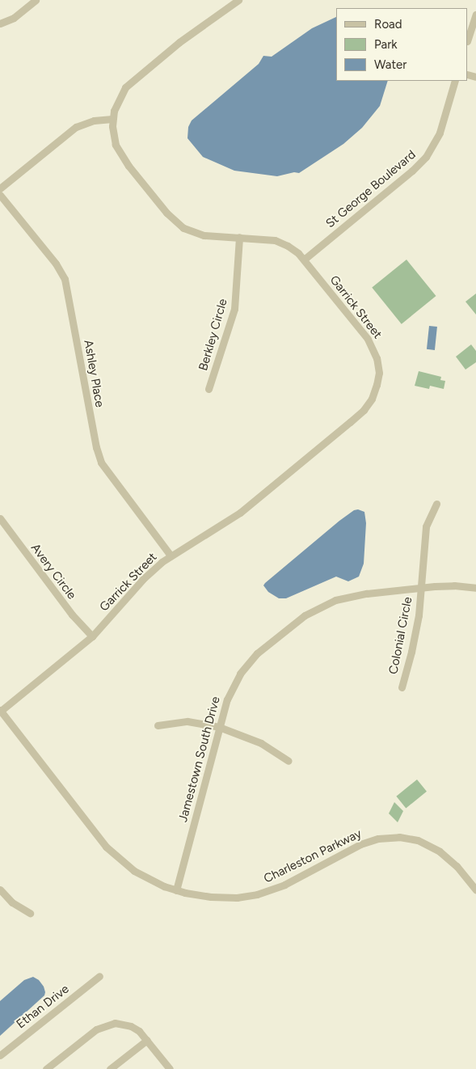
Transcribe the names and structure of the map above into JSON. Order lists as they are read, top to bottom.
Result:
{
  "streets": {
    "street": [
      "St George Boulevard",
      "Garrick Street",
      "Berkley Circle",
      "Ashley Place",
      "Avery Circle",
      "Colonial Circle",
      "Jamestown South Drive",
      "Charleston Parkway",
      "Ethan Drive"
    ]
  },
  "crossings": [
    ["St George Boulevard", "Garrick Street"],
    ["Garrick Street", "Berkley Circle"],
    ["Garrick Street", "Ashley Place"],
    ["Garrick Street", "Avery Circle"],
    ["Garrick Street", "Charleston Parkway"],
    ["Colonial Circle", "Jamestown South Drive"],
    ["Jamestown South Drive", "Charleston Parkway"]
  ],
  "legend": ["Road", "Park", "Water"]
}
